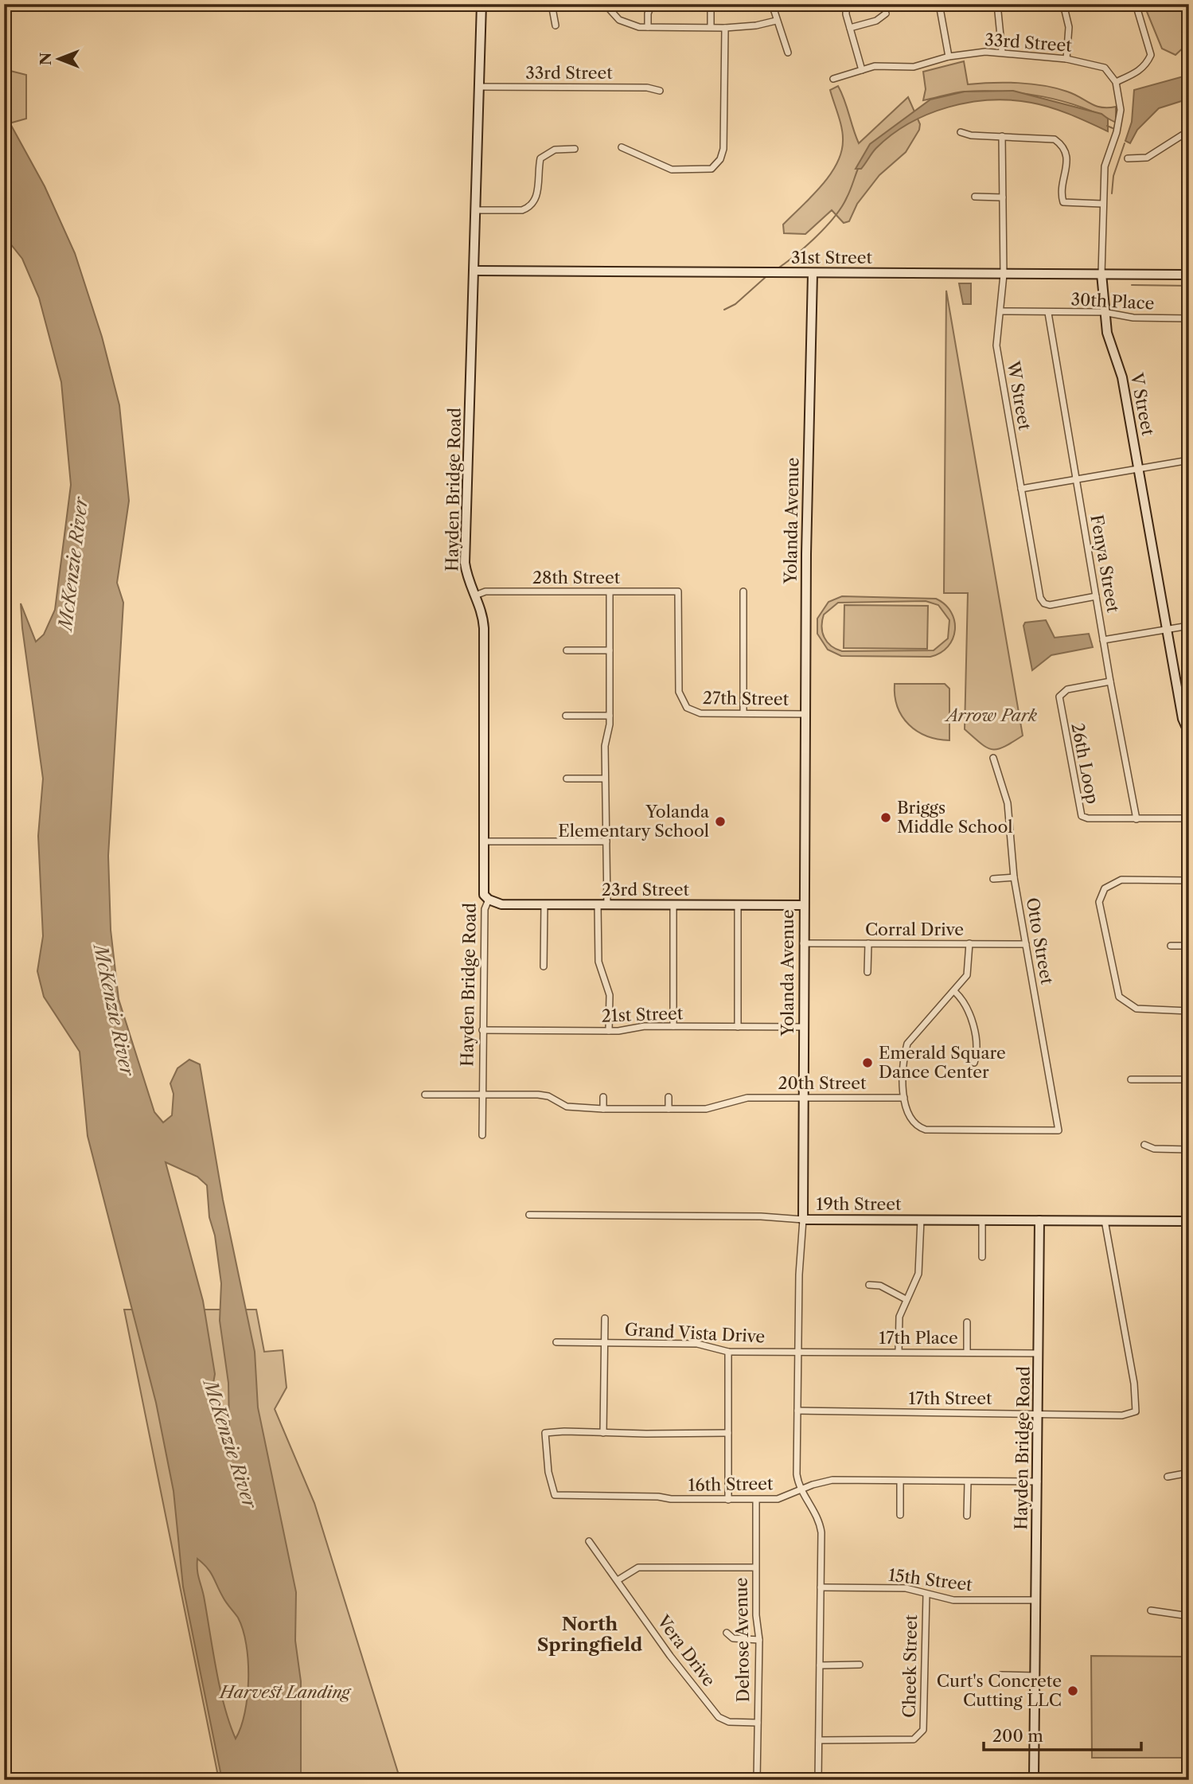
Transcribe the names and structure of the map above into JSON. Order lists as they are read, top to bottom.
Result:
{
  "streets": {
    "street": [
      "33rd Street",
      "31st Street",
      "30th Place",
      "W Street",
      "V Street",
      "Hayden Bridge Road",
      "Yolanda Avenue",
      "Fenya Street",
      "28th Street",
      "27th Street",
      "26th Loop",
      "23rd Street",
      "Corral Drive",
      "Otto Street",
      "21st Street",
      "20th Street",
      "19th Street",
      "Grand Vista Drive",
      "17th Place",
      "17th Street",
      "16th Street",
      "15th Street",
      "Delrose Avenue",
      "Vera Drive",
      "Cheek Street"
    ]
  },
  "crossings": [
    ["33rd Street", "V Street"],
    ["33rd Street", "Hayden Bridge Road"],
    ["31st Street", "W Street"],
    ["31st Street", "V Street"],
    ["31st Street", "Hayden Bridge Road"],
    ["31st Street", "Yolanda Avenue"],
    ["30th Place", "W Street"],
    ["30th Place", "V Street"],
    ["30th Place", "Fenya Street"],
    ["W Street", "Fenya Street"],
    ["Hayden Bridge Road", "28th Street"],
    ["Hayden Bridge Road", "23rd Street"],
    ["Hayden Bridge Road", "21st Street"],
    ["Hayden Bridge Road", "20th Street"],
    ["Hayden Bridge Road", "19th Street"],
    ["Hayden Bridge Road", "17th Place"],
    ["Hayden Bridge Road", "17th Street"],
    ["Hayden Bridge Road", "16th Street"],
    ["Hayden Bridge Road", "15th Street"],
    ["Yolanda Avenue", "27th Street"],
    ["Yolanda Avenue", "23rd Street"],
    ["Yolanda Avenue", "Corral Drive"],
    ["Yolanda Avenue", "21st Street"],
    ["Yolanda Avenue", "20th Street"],
    ["Yolanda Avenue", "19th Street"],
    ["Yolanda Avenue", "Grand Vista Drive"],
    ["Yolanda Avenue", "17th Place"],
    ["Yolanda Avenue", "17th Street"],
    ["Yolanda Avenue", "16th Street"],
    ["Yolanda Avenue", "15th Street"],
    ["Yolanda Avenue", "Cheek Street"],
    ["Fenya Street", "26th Loop"],
    ["28th Street", "27th Street"],
    ["Corral Drive", "Otto Street"],
    ["Otto Street", "20th Street"],
    ["19th Street", "17th Street"],
    ["Grand Vista Drive", "17th Place"],
    ["16th Street", "Delrose Avenue"],
    ["15th Street", "Cheek Street"],
    ["Delrose Avenue", "Vera Drive"]
  ],
  "districts": ["North Springfield"],
  "water": ["McKenzie River"],
  "parks": ["Arrow Park", "Harvest Landing"],
  "places": [
    "Briggs Middle School",
    "Yolanda Elementary School",
    "Emerald Square Dance Center",
    "Curt's Concrete Cutting LLC"
  ],
  "scale_bar": "200 m",
  "north": "left"
}
